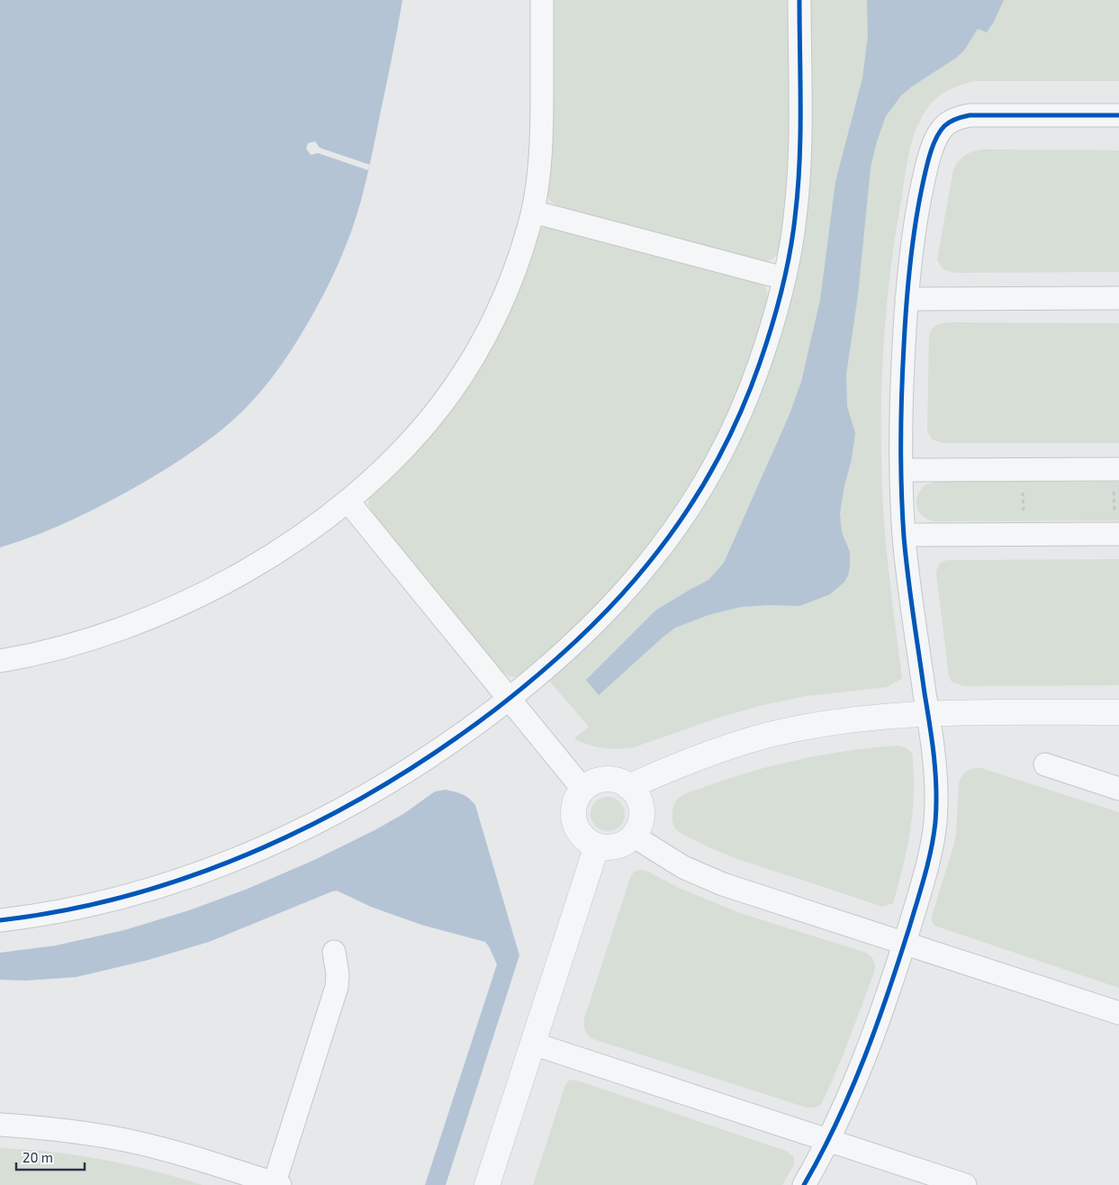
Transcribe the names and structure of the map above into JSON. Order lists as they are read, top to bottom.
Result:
{
  "scale_bar": "20 m"
}
